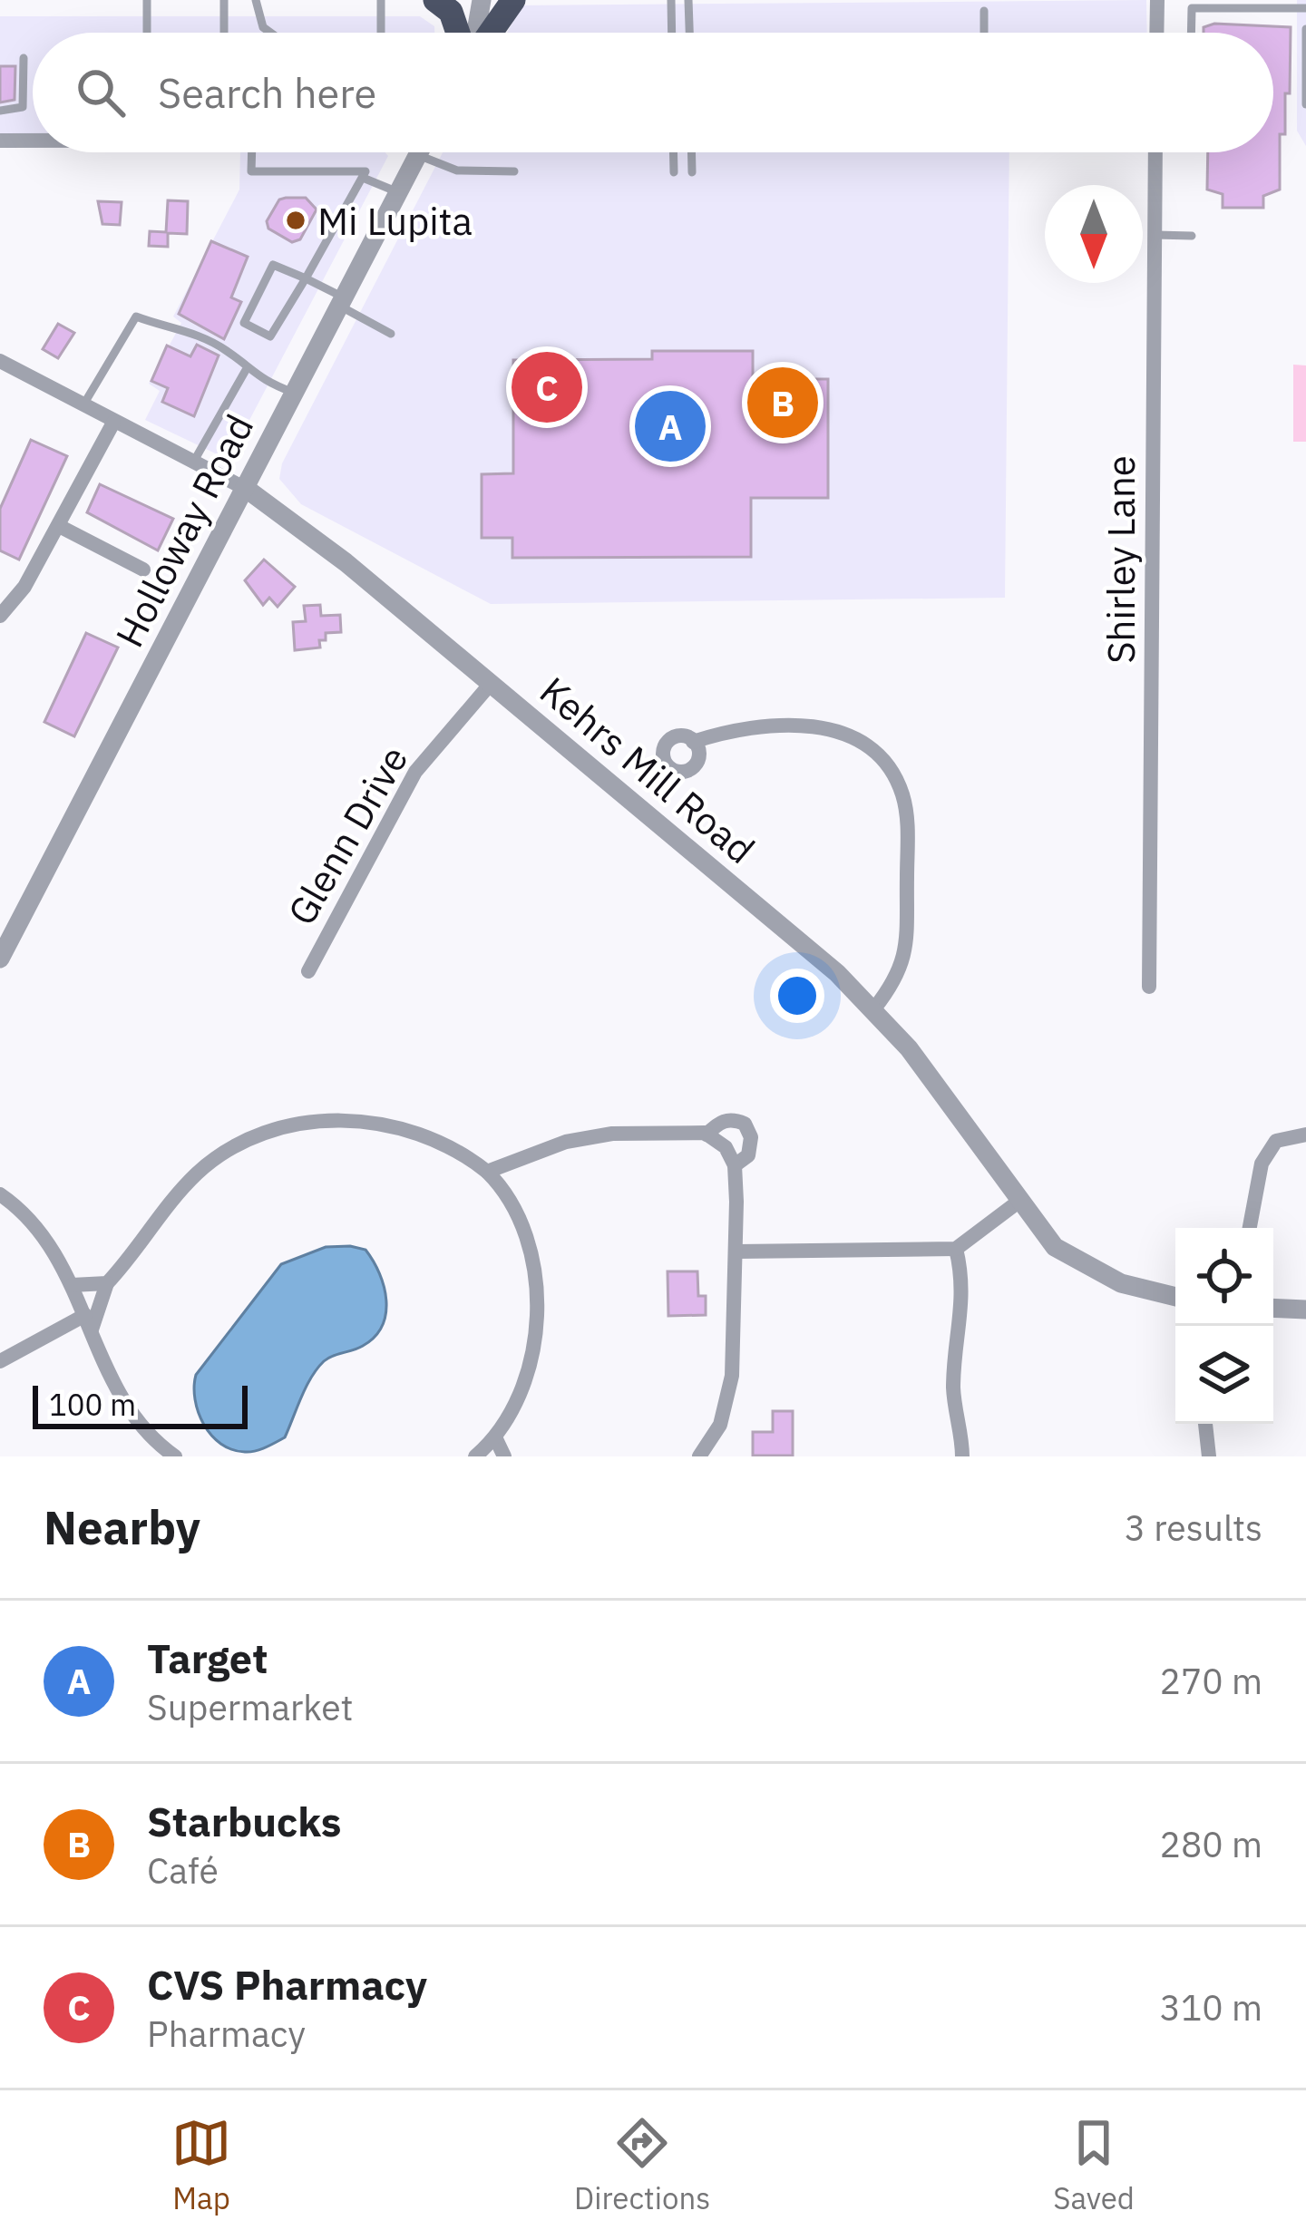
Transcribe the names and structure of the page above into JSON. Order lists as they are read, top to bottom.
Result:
{
  "streets": {
    "street": [
      "Holloway Road",
      "Shirley Lane",
      "Kehrs Mill Road",
      "Glenn Drive"
    ]
  },
  "crossings": [
    ["Holloway Road", "Kehrs Mill Road"],
    ["Kehrs Mill Road", "Glenn Drive"]
  ],
  "places": ["Mi Lupita"],
  "scale_bar": "100 m",
  "north": "bottom",
  "page": {
    "search": "Search here",
    "pins": ["C", "B", "A"],
    "scale": "100 m",
    "heading": ["Nearby", "3 results"],
    "list": [
      {
        "mark": "A",
        "name": "Target",
        "note": "Supermarket",
        "value": "270 m"
      },
      {
        "mark": "B",
        "name": "Starbucks",
        "note": "Café",
        "value": "280 m"
      },
      {
        "mark": "C",
        "name": "CVS Pharmacy",
        "note": "Pharmacy",
        "value": "310 m"
      }
    ],
    "nav": ["Map", "Directions", "Saved"]
  }
}
